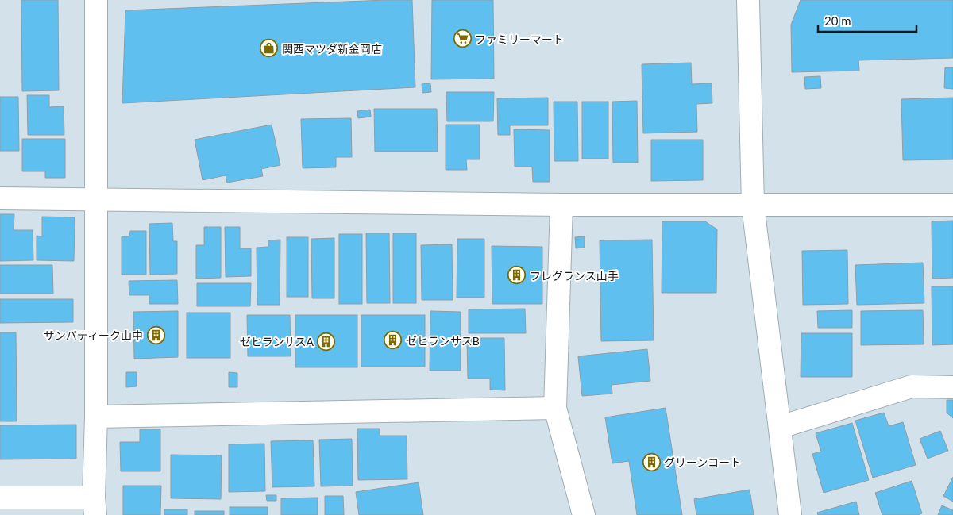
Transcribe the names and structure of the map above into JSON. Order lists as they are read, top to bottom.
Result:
{
  "places": {
    "supermarket": ["ファミリーマート"],
    "shop": ["関西マツダ新金岡店"],
    "building": [
      "フレグランス山手",
      "サンパティーク山中",
      "ゼヒランサスB",
      "ゼヒランサスA",
      "グリーンコート"
    ]
  },
  "scale_bar": "20 m"
}
